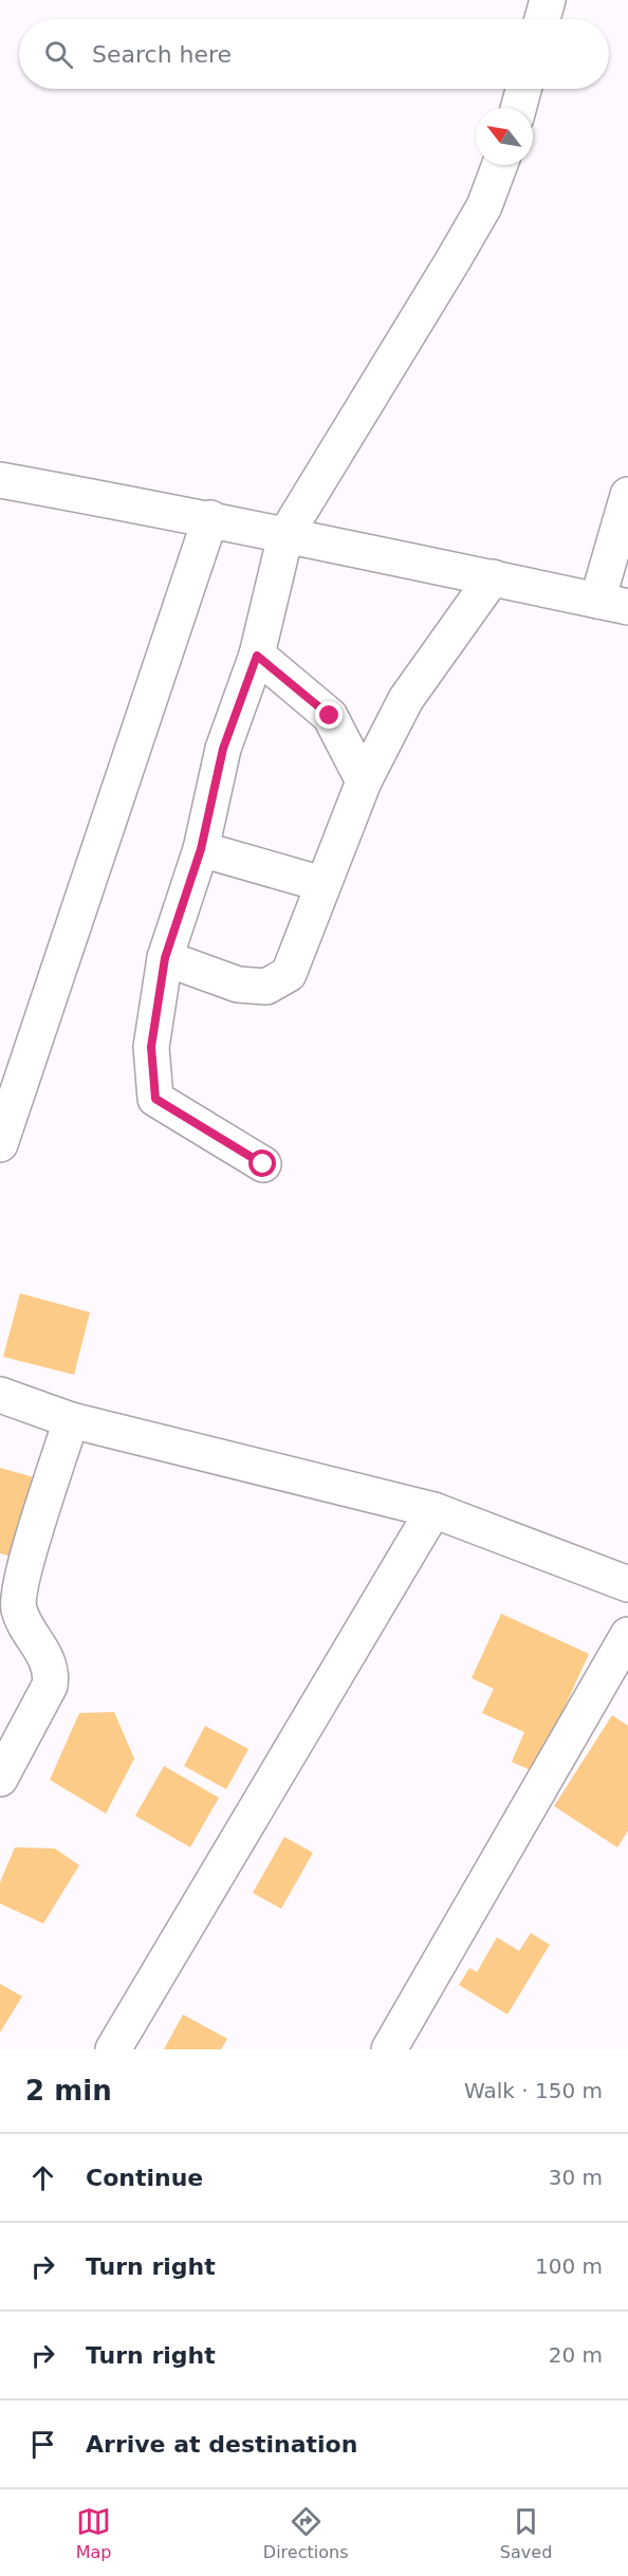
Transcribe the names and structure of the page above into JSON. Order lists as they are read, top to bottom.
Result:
{
  "north": "top left",
  "page": {
    "search": "Search here",
    "heading": ["2 min", "Walk · 150 m"],
    "list": [
      ["Continue", "30 m"],
      ["Turn right", "100 m"],
      ["Turn right", "20 m"],
      "Arrive at destination"
    ],
    "nav": ["Map", "Directions", "Saved"]
  }
}
